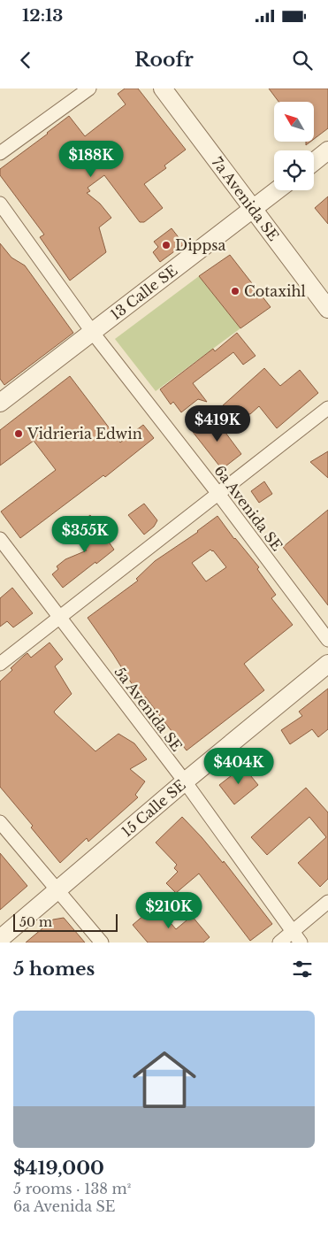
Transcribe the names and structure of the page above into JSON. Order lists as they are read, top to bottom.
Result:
{
  "streets": {
    "street": [
      "7a Avenida SE",
      "13 Calle SE",
      "6a Avenida SE",
      "5a Avenida SE",
      "15 Calle SE"
    ]
  },
  "crossings": [
    ["7a Avenida SE", "13 Calle SE"],
    ["13 Calle SE", "6a Avenida SE"],
    ["5a Avenida SE", "15 Calle SE"]
  ],
  "places": ["Dippsa", "Cotaxihl", "Vidrieria Edwin"],
  "scale_bar": "50 m",
  "north": "top left",
  "page": {
    "status": "12:13",
    "header": "Roofr",
    "price": [
      "$188K",
      "$419K",
      "$355K",
      "$404K",
      "$210K"
    ],
    "scale": "50 m",
    "heading": "5 homes",
    "list": [
      {
        "name": "$419,000",
        "note": "5 rooms · 138 m² · 6a Avenida SE"
      }
    ]
  }
}
